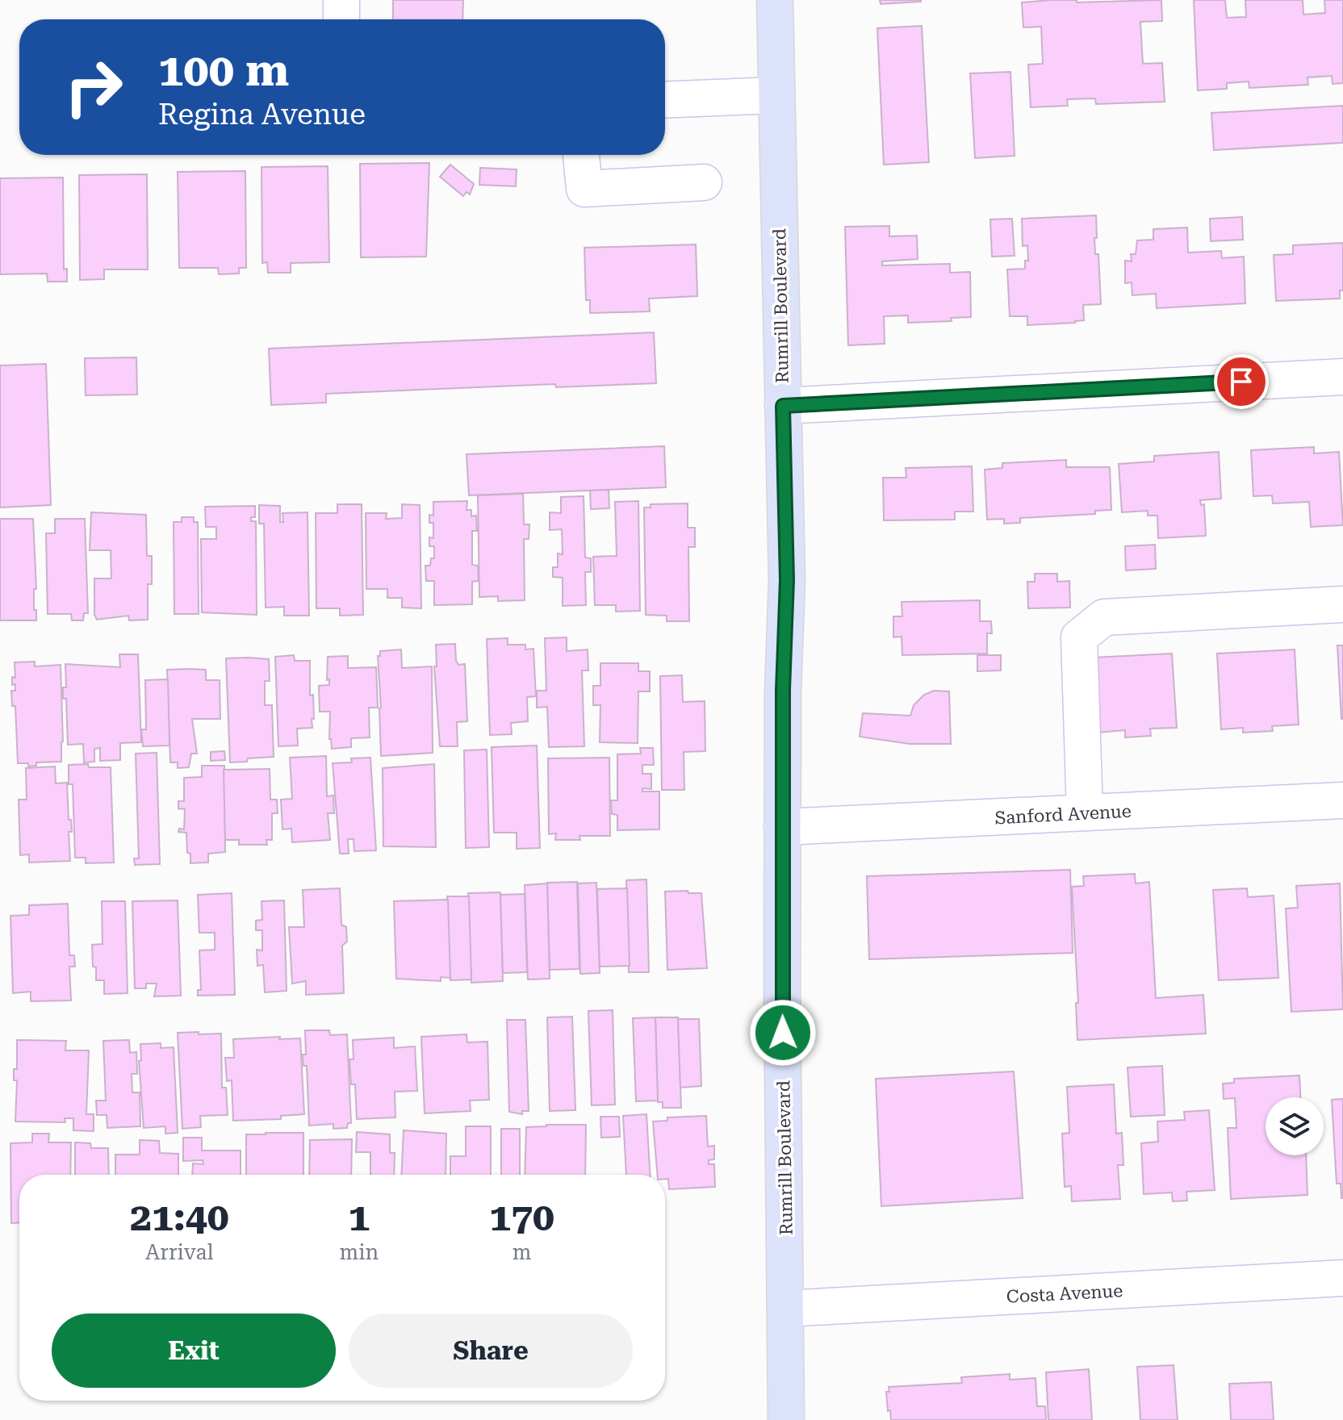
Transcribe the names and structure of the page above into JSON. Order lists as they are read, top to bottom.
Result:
{
  "streets": {
    "main road": ["Rumrill Boulevard"],
    "street": ["Sanford Avenue", "Costa Avenue"]
  },
  "crossings": [
    ["Rumrill Boulevard", "Sanford Avenue"],
    ["Rumrill Boulevard", "Costa Avenue"]
  ],
  "page": {
    "turn": ["100 m", "Regina Avenue"],
    "eta": [
      "21:40",
      "Arrival",
      "1",
      "min",
      "170",
      "m"
    ],
    "buttons": ["Exit", "Share"]
  }
}
